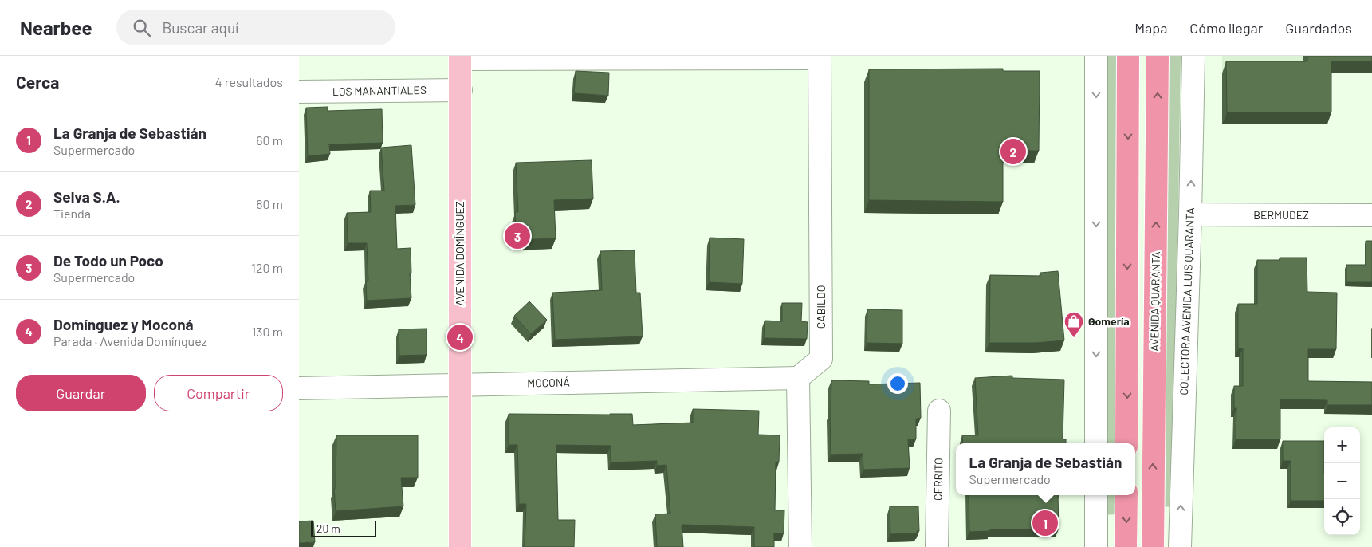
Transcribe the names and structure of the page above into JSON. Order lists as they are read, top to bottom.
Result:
{
  "streets": {
    "highway": ["AVENIDA QUARANTA"],
    "main road": ["AVENIDA DOMÍNGUEZ"],
    "street": [
      "LOS MANANTIALES",
      "BERMUDEZ",
      "COLECTORA AVENIDA LUIS QUARANTA",
      "CABILDO",
      "MOCONÁ",
      "CERRITO"
    ]
  },
  "crossings": [
    ["LOS MANANTIALES", "AVENIDA DOMÍNGUEZ"],
    ["BERMUDEZ", "COLECTORA AVENIDA LUIS QUARANTA"],
    ["AVENIDA DOMÍNGUEZ", "MOCONÁ"],
    ["CABILDO", "MOCONÁ"]
  ],
  "places": {
    "shop": ["Gomería"]
  },
  "scale_bar": "20 m",
  "page": {
    "header": "Nearbee",
    "search": "Buscar aquí",
    "nav": ["Mapa", "Cómo llegar", "Guardados"],
    "heading": ["Cerca", "4 resultados"],
    "list": [
      {
        "mark": "1",
        "name": "La Granja de Sebastián",
        "note": "Supermercado",
        "value": "60 m"
      },
      {
        "mark": "2",
        "name": "Selva S.A.",
        "note": "Tienda",
        "value": "80 m"
      },
      {
        "mark": "3",
        "name": "De Todo un Poco",
        "note": "Supermercado",
        "value": "120 m"
      },
      {
        "mark": "4",
        "name": "Domínguez y Moconá",
        "note": "Parada · Avenida Domínguez",
        "value": "130 m"
      }
    ],
    "pins": [
      "2",
      "3",
      "4",
      "1"
    ],
    "buttons": ["Guardar", "Compartir"],
    "map_buttons": ["+", "−"],
    "popup": ["La Granja de Sebastián", "Supermercado"],
    "scale": "20 m"
  }
}
